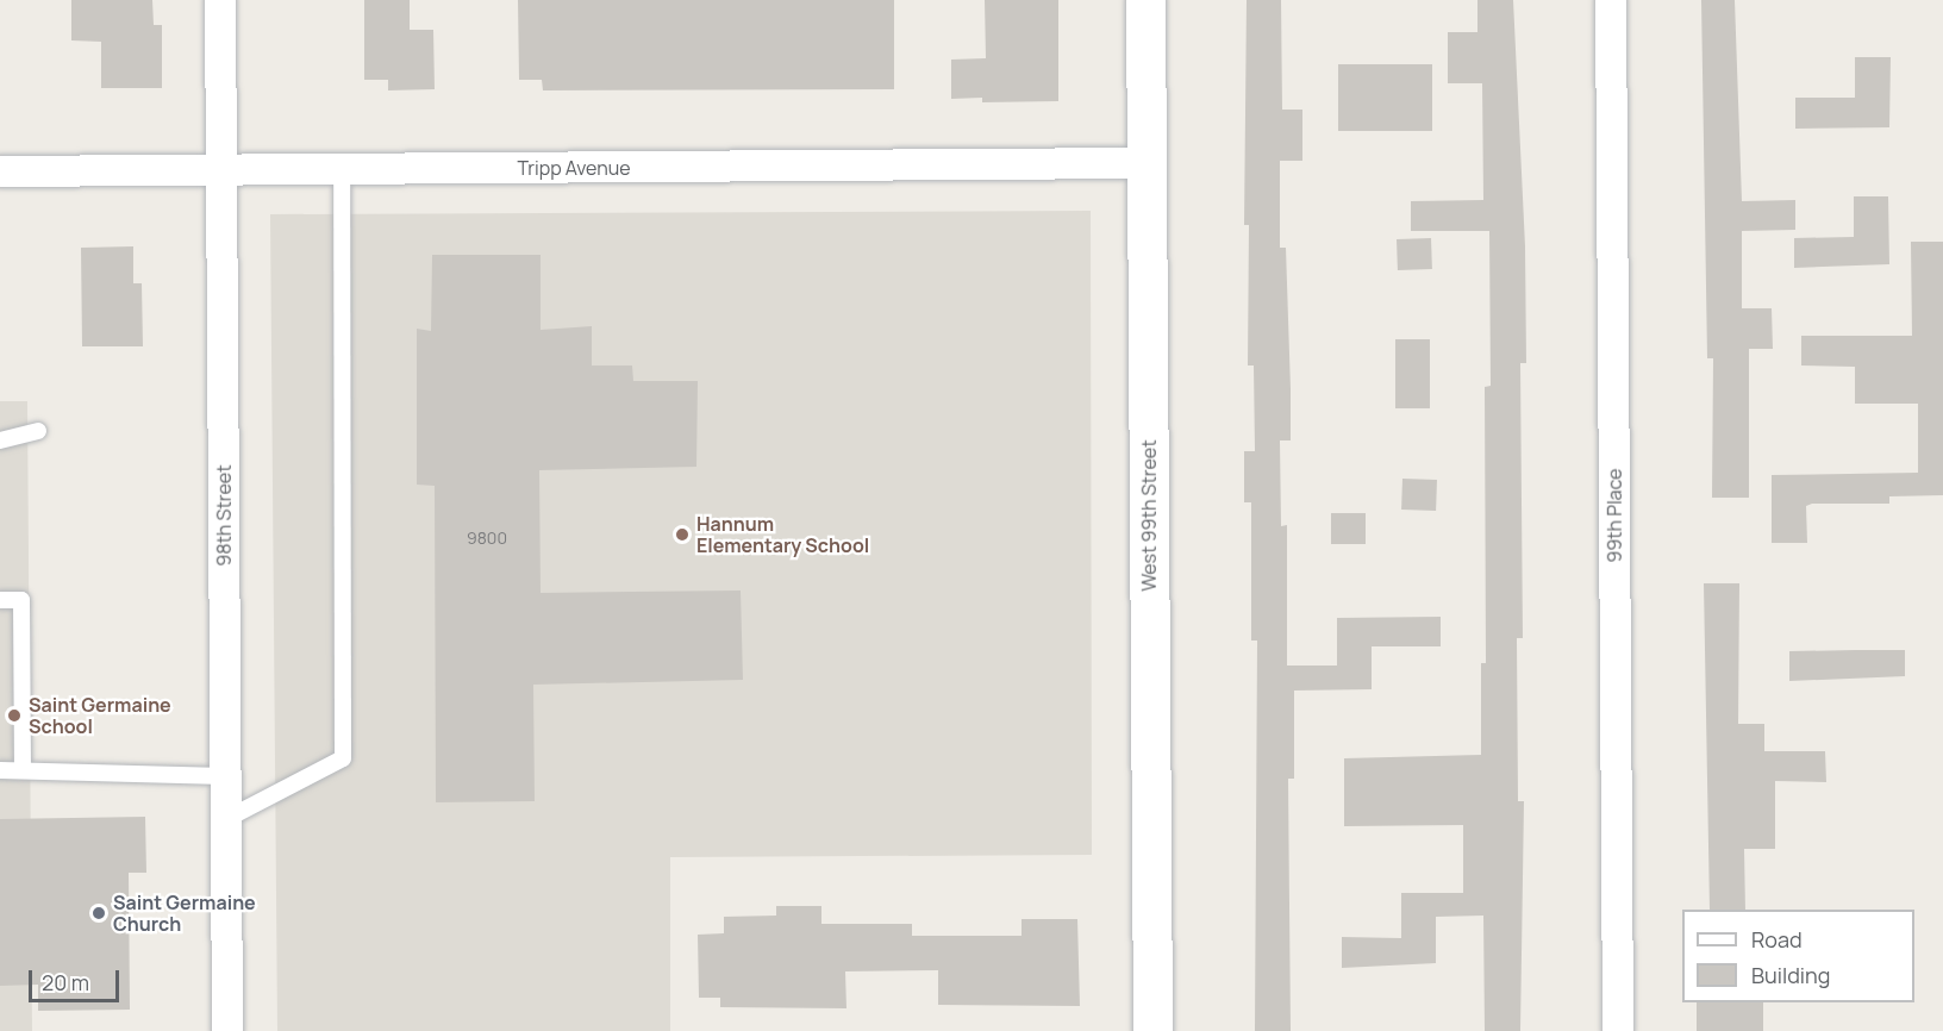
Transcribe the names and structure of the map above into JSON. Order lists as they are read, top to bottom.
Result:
{
  "streets": {
    "street": [
      "Tripp Avenue",
      "98th Street",
      "West 99th Street",
      "99th Place"
    ]
  },
  "crossings": [
    ["Tripp Avenue", "98th Street"],
    ["Tripp Avenue", "West 99th Street"]
  ],
  "places": ["Hannum Elementary School", "Saint Germaine School", "Saint Germaine Church"],
  "house_numbers": ["9800"],
  "legend": ["Road", "Building"],
  "scale_bar": "20 m"
}
